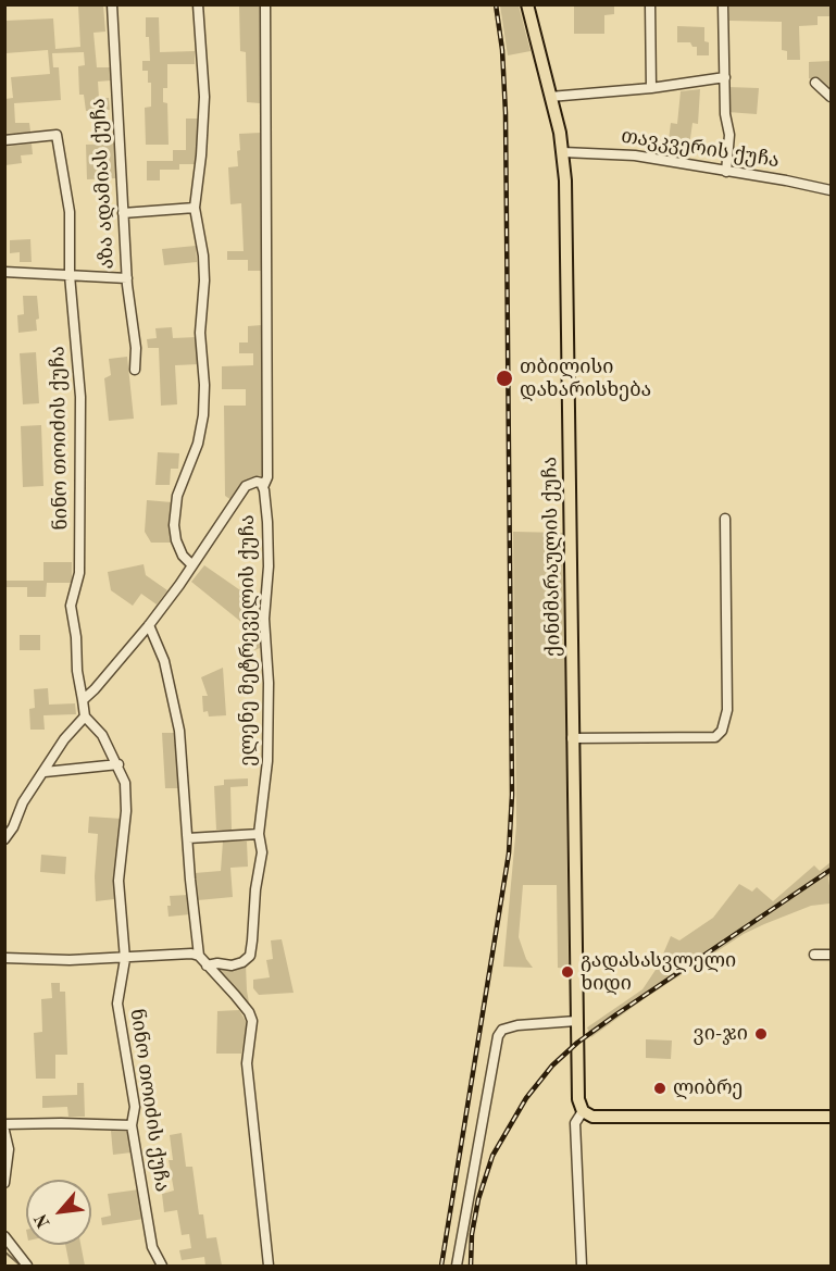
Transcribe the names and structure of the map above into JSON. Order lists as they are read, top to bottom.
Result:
{
  "streets": {
    "main road": ["ქინძმარაულის ქუჩა"],
    "street": [
      "თავკვერის ქუჩა",
      "აზა ადამიას ქუჩა",
      "ნინო თოიძის ქუჩა",
      "ელენე მეტრეველის ქუჩა"
    ]
  },
  "crossings": [
    ["თავკვერის ქუჩა", "ქინძმარაულის ქუჩა"],
    ["აზა ადამიას ქუჩა", "ნინო თოიძის ქუჩა"]
  ],
  "places": [
    "თბილისი დახარისხება",
    "გადასასვლელი ხიდი",
    "ვი-ჯი",
    "ლიბრე"
  ],
  "north": "bottom left"
}
